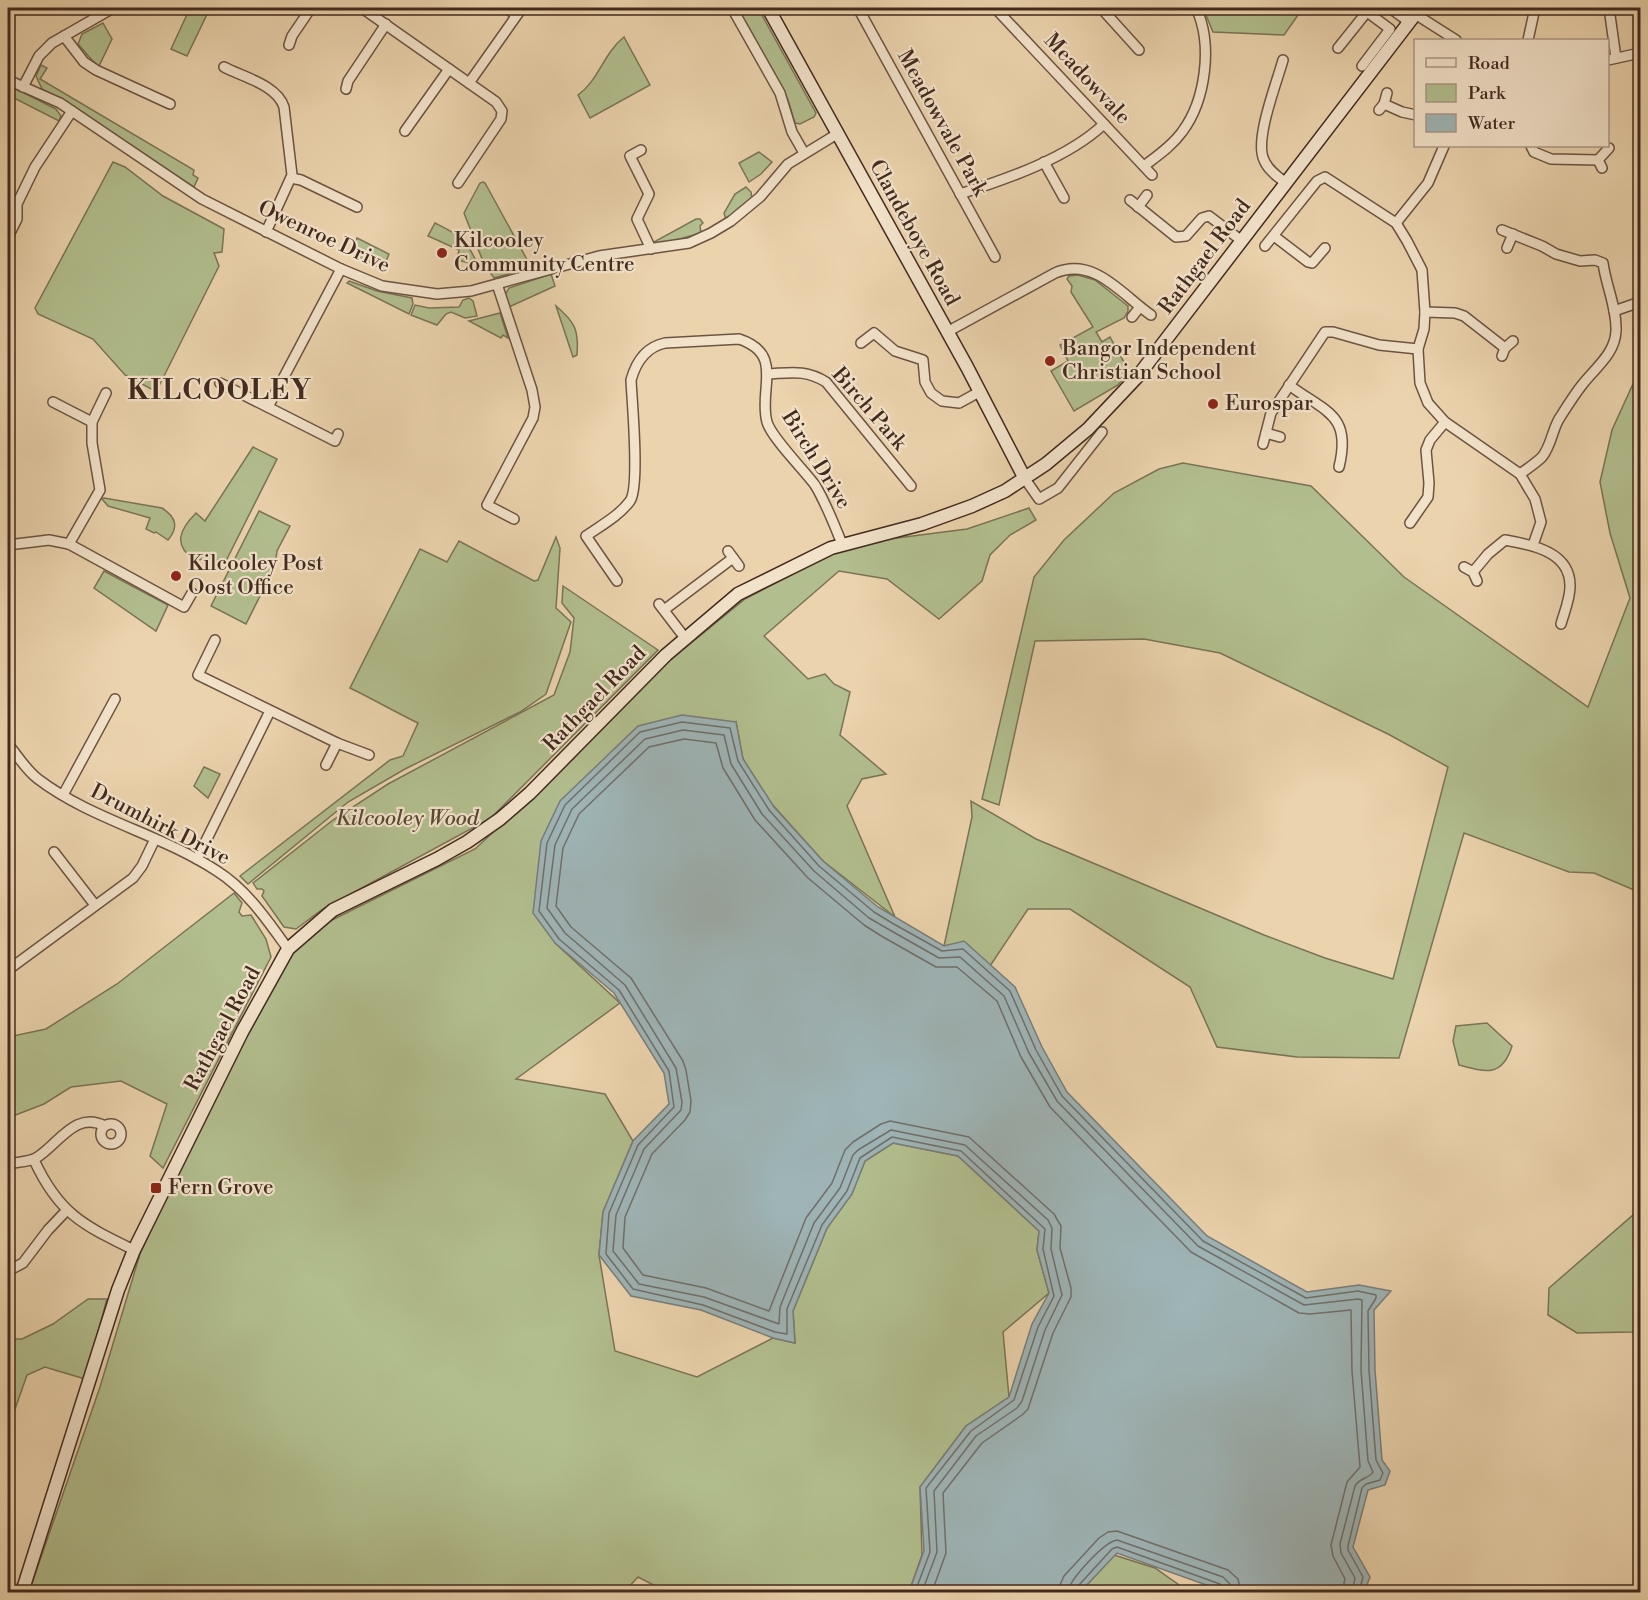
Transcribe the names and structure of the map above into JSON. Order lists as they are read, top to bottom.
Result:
{
  "streets": {
    "street": [
      "Meadowvale",
      "Meadowvale Park",
      "Clandeboye Road",
      "Owenroe Drive",
      "Rathgael Road",
      "Birch Park",
      "Birch Drive",
      "Drumhirk Drive"
    ]
  },
  "crossings": [
    ["Clandeboye Road", "Owenroe Drive"],
    ["Clandeboye Road", "Rathgael Road"],
    ["Rathgael Road", "Birch Drive"],
    ["Rathgael Road", "Drumhirk Drive"],
    ["Birch Park", "Birch Drive"]
  ],
  "districts": ["KILCOOLEY"],
  "parks": ["Kilcooley Wood"],
  "places": {
    "other": [
      "Kilcooley Community Centre",
      "Bangor Independent Christian School",
      "Eurospar",
      "Kilcooley Post Oost Office"
    ],
    "transit": ["Fern Grove"]
  },
  "legend": ["Road", "Park", "Water"]
}
